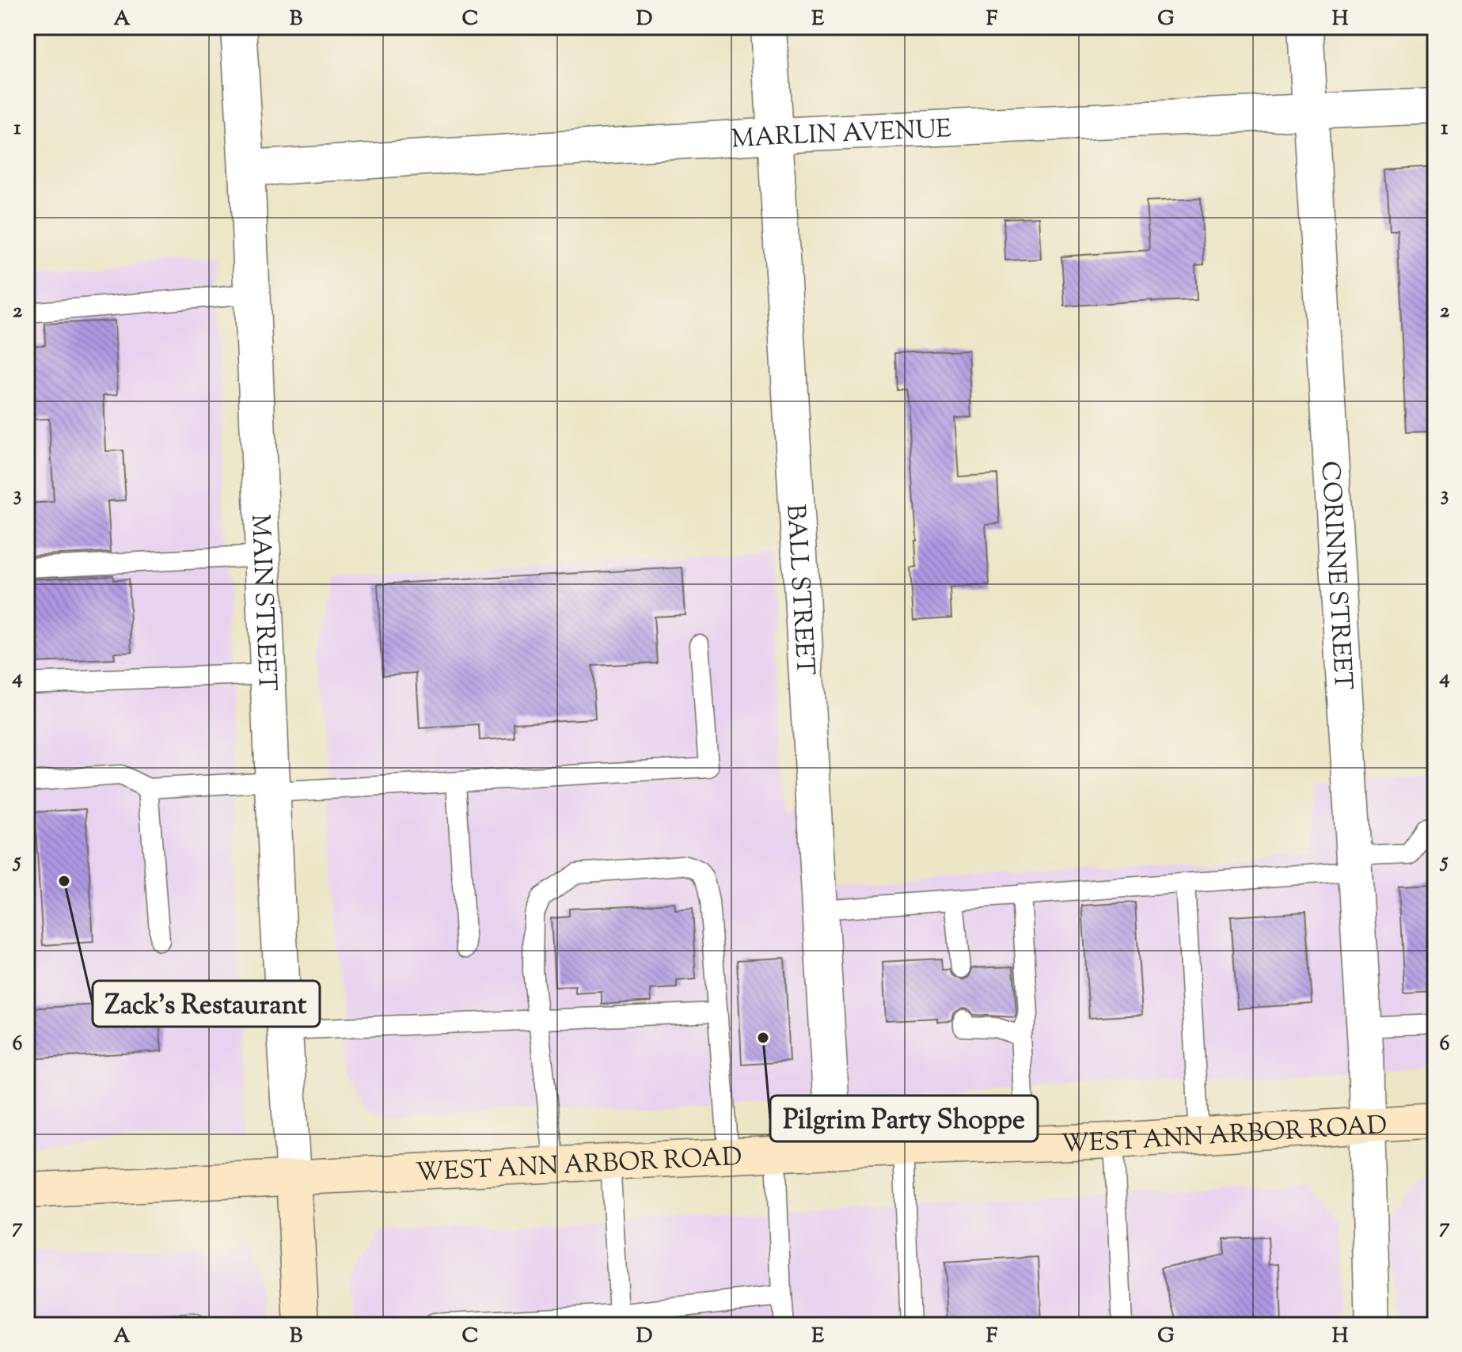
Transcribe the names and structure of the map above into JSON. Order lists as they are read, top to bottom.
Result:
{
  "streets": {
    "main road": ["WEST ANN ARBOR ROAD"],
    "street": [
      "MARLIN AVENUE",
      "CORINNE STREET",
      "BALL STREET",
      "MAIN STREET"
    ]
  },
  "crossings": [
    ["MARLIN AVENUE", "CORINNE STREET"],
    ["MARLIN AVENUE", "BALL STREET"],
    ["MARLIN AVENUE", "MAIN STREET"],
    ["CORINNE STREET", "WEST ANN ARBOR ROAD"],
    ["BALL STREET", "WEST ANN ARBOR ROAD"],
    ["MAIN STREET", "WEST ANN ARBOR ROAD"]
  ],
  "places": ["Zack's Restaurant", "Pilgrim Party Shoppe"],
  "grid": {
    "columns": [
      "A",
      "B",
      "C",
      "D",
      "E",
      "F",
      "G",
      "H"
    ],
    "rows": [
      "1",
      "2",
      "3",
      "4",
      "5",
      "6",
      "7"
    ]
  }
}
